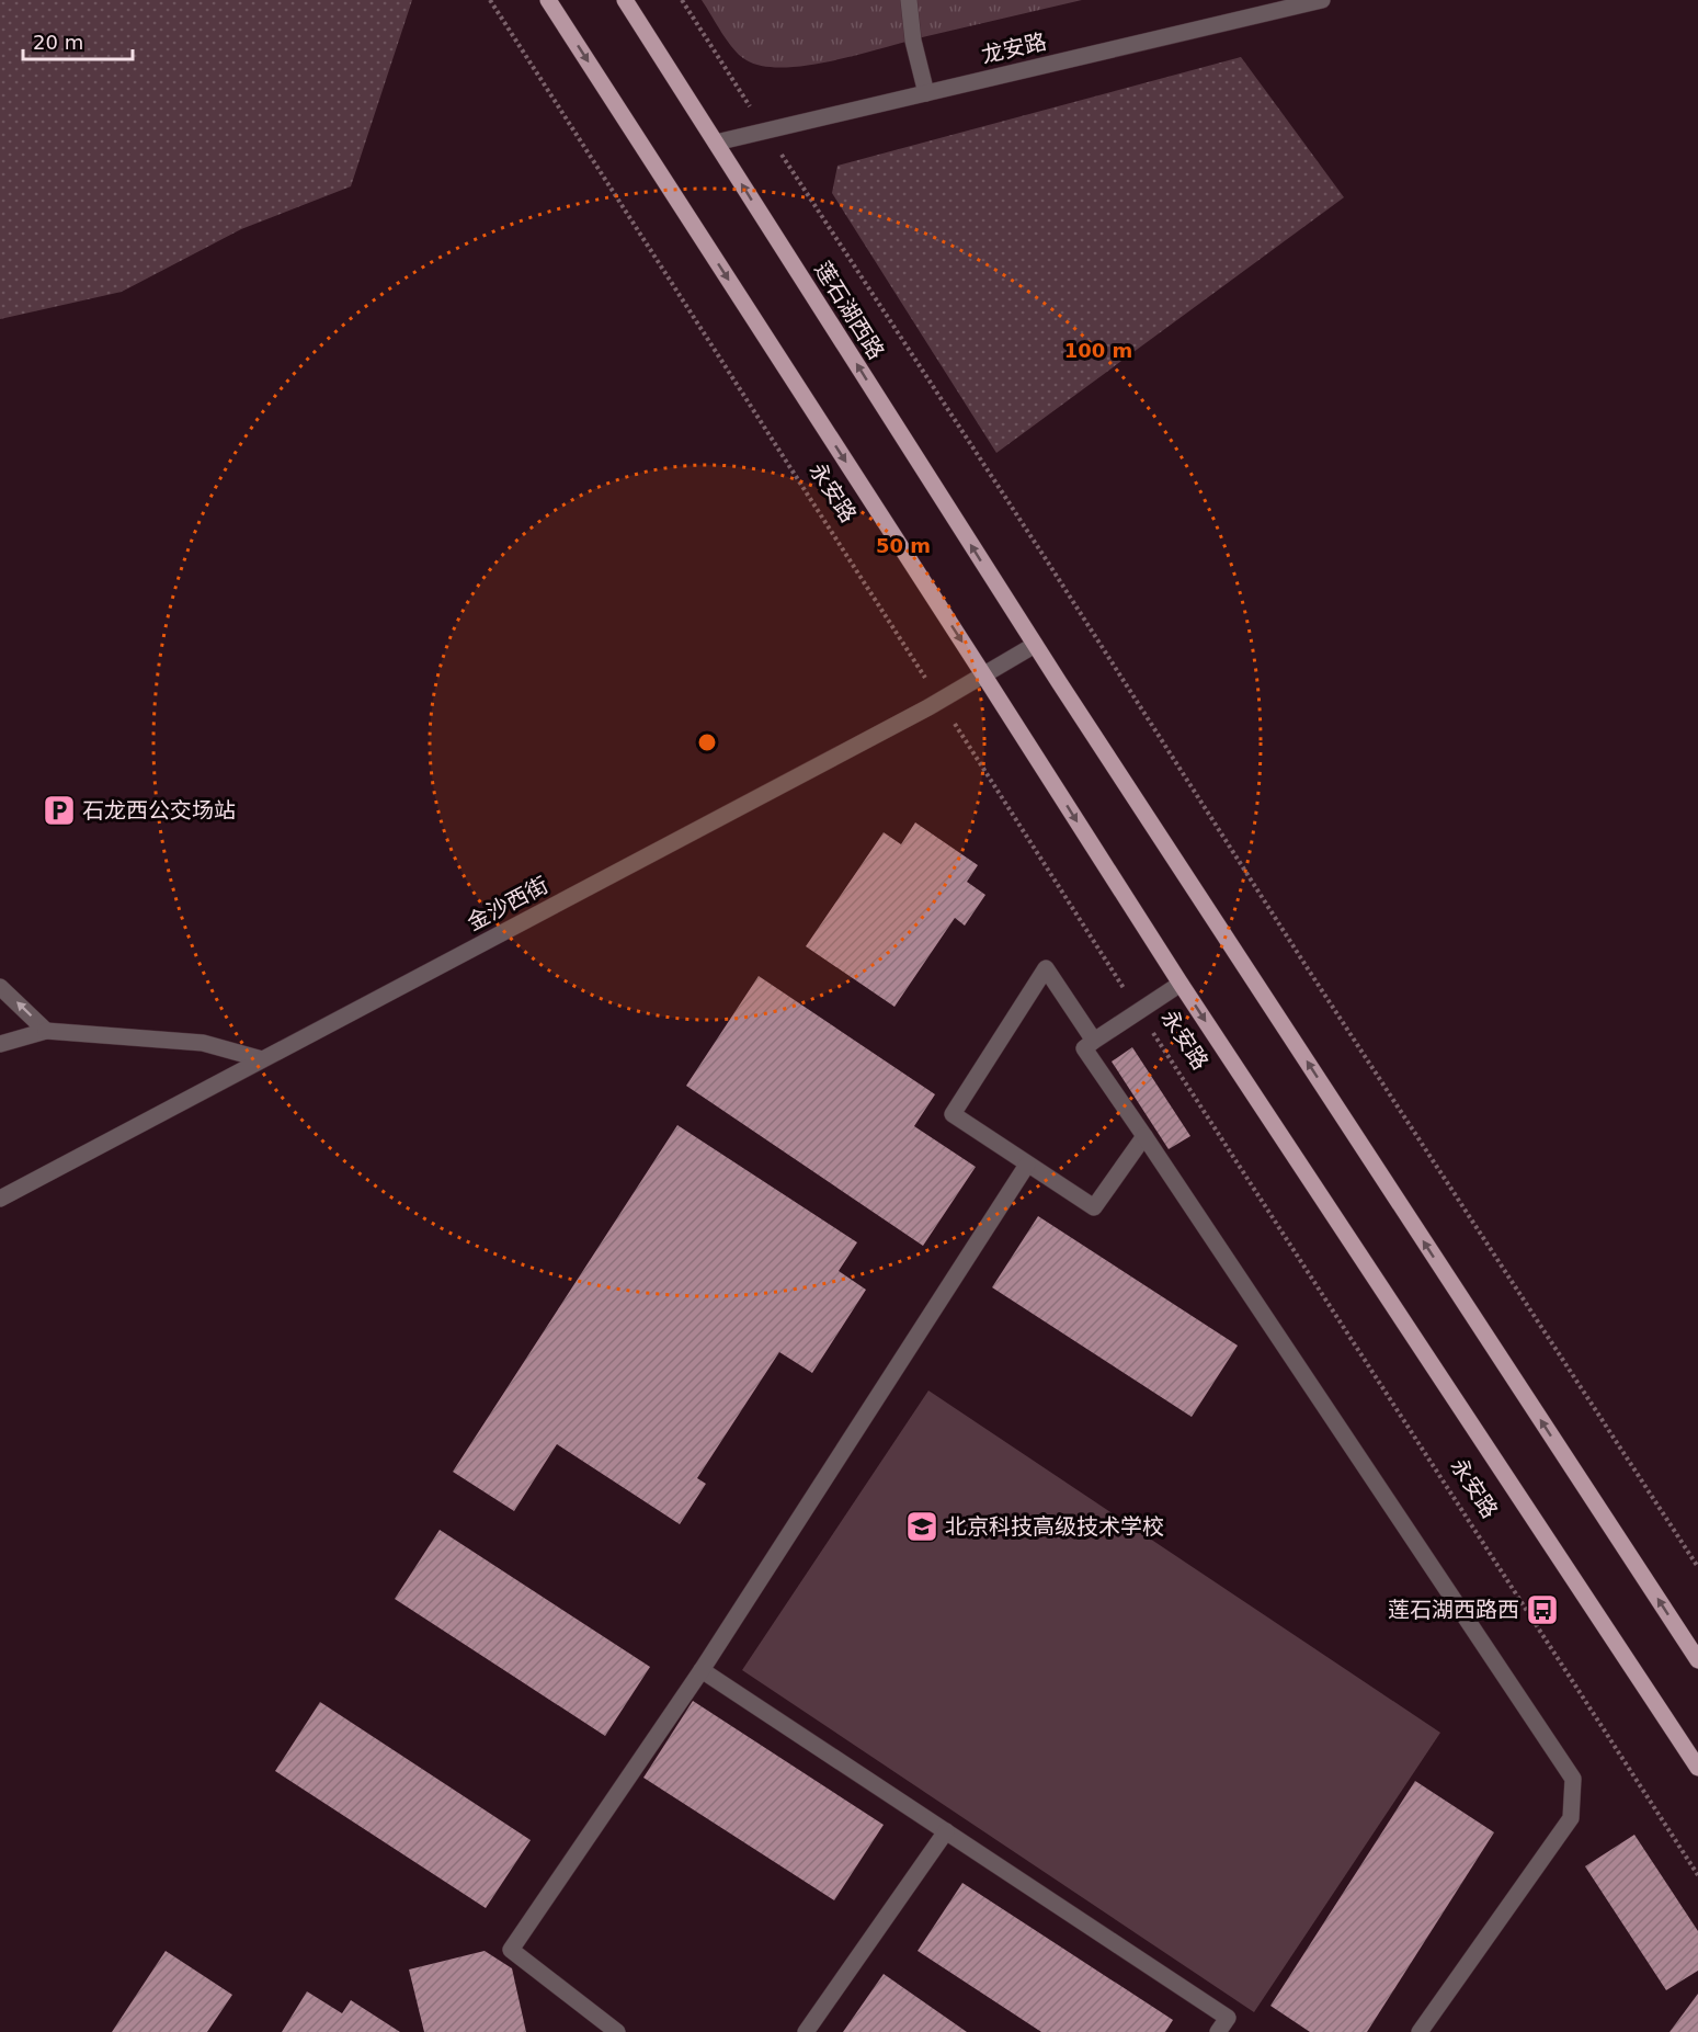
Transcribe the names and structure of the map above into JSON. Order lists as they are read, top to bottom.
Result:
{
  "streets": {
    "main road": ["莲石湖西路", "永安路"],
    "street": ["龙安路", "金沙西街"]
  },
  "crossings": [
    ["龙安路", "莲石湖西路"],
    ["莲石湖西路", "金沙西街"],
    ["永安路", "金沙西街"]
  ],
  "one_way": ["莲石湖西路"],
  "places": {
    "parking": ["石龙西公交场站"],
    "school or university": ["北京科技高级技术学校"],
    "bus stop": ["莲石湖西路西"]
  },
  "scale_bar": "20 m",
  "rings": ["100 m", "50 m"]
}
